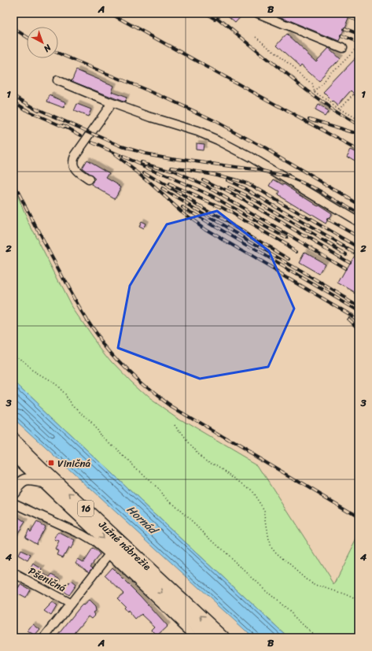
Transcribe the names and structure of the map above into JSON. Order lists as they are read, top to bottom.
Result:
{
  "streets": {
    "highway": ["16", "Južné nábrežie"],
    "street": ["Pšeničná"]
  },
  "water": ["Hornád"],
  "places": {
    "transit": ["Viničná"]
  },
  "north": "bottom right",
  "grid": {
    "columns": ["A", "B"],
    "rows": [
      "1",
      "2",
      "3",
      "4"
    ]
  }
}
